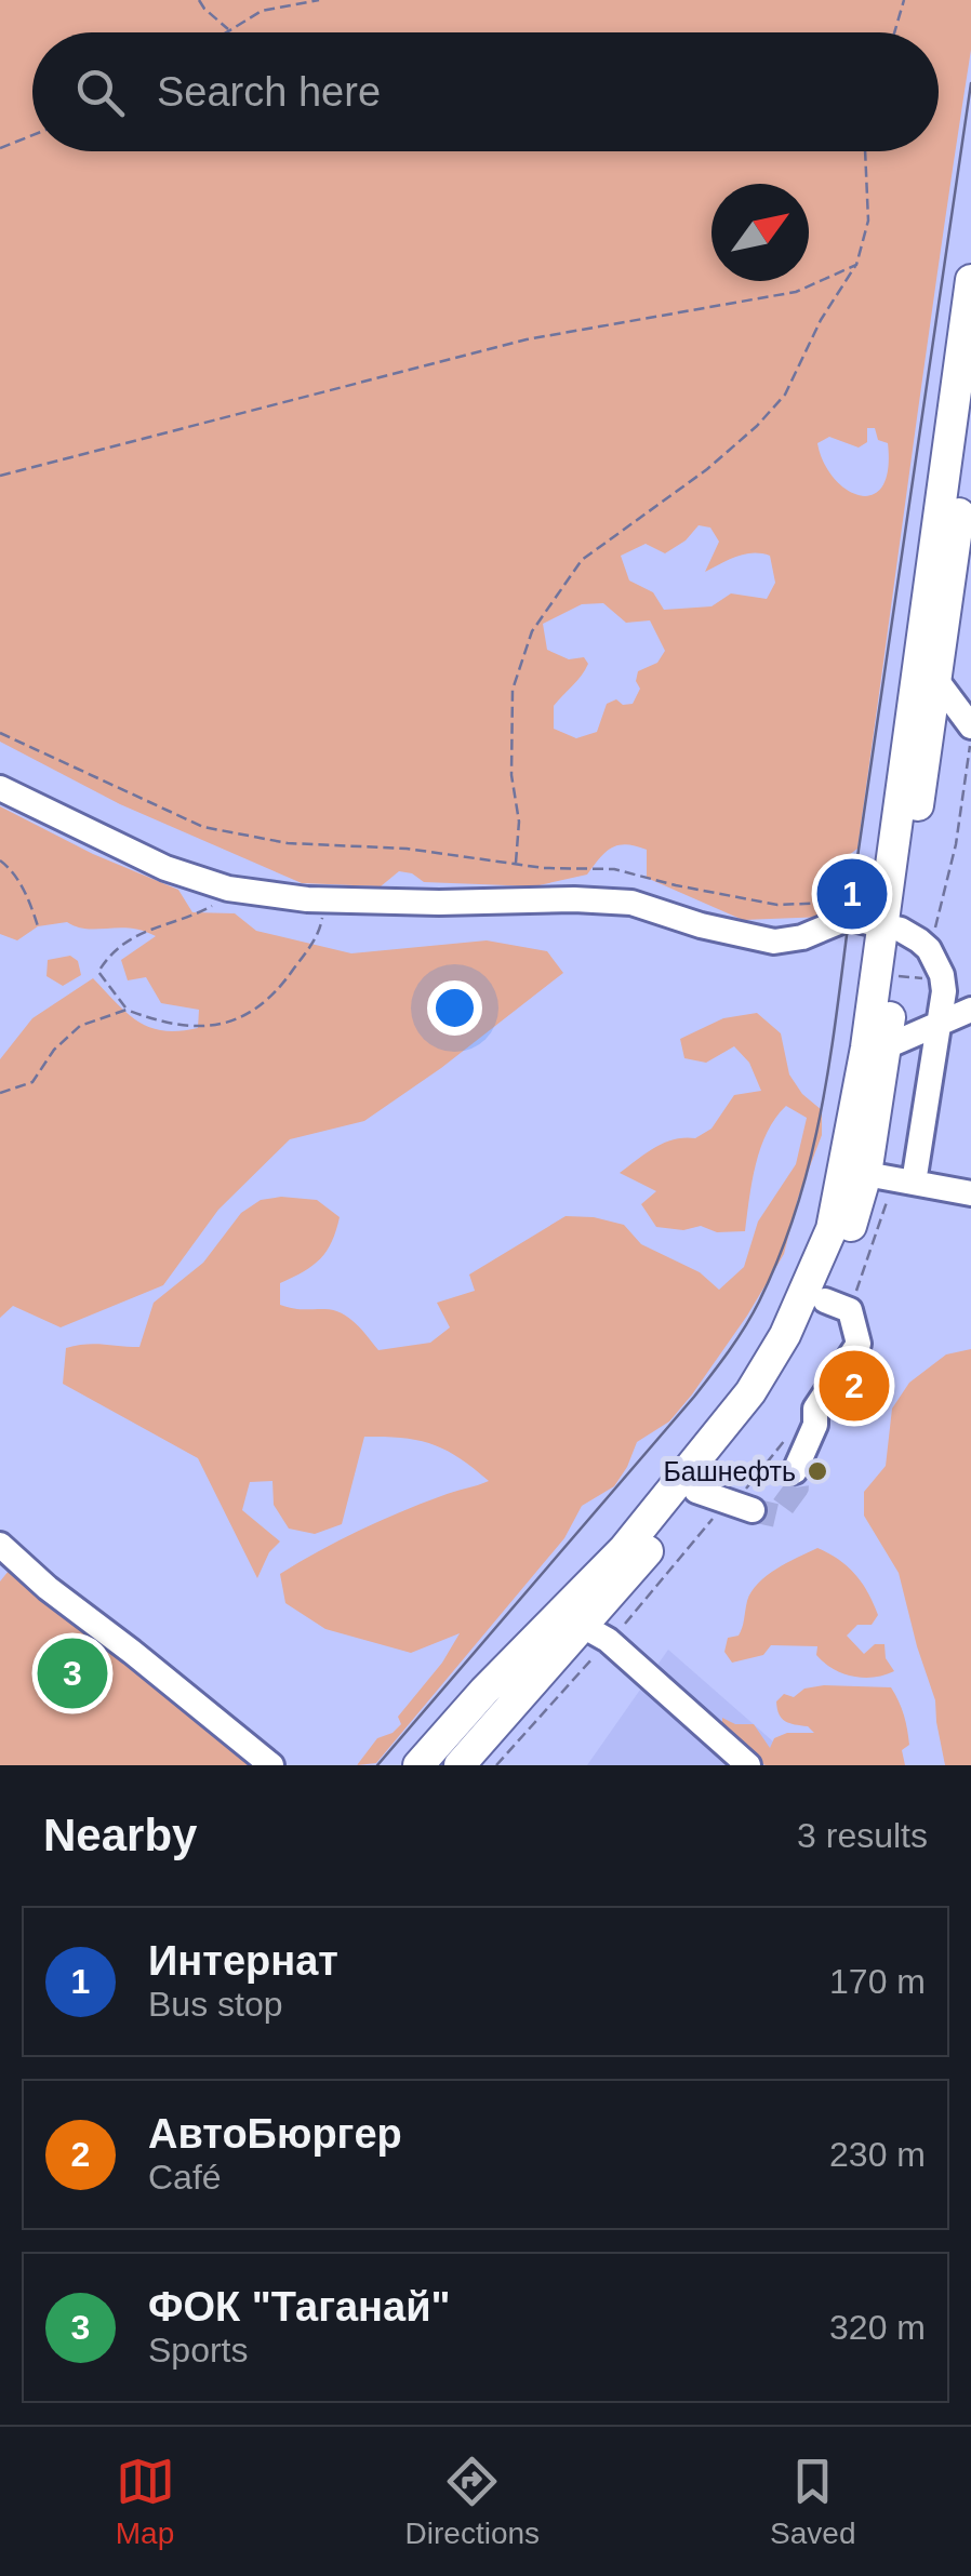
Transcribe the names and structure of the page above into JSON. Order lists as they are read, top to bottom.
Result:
{
  "places": ["Башнефть"],
  "north": "top right",
  "page": {
    "search": "Search here",
    "pins": ["1", "2", "3"],
    "heading": ["Nearby", "3 results"],
    "list": [
      {
        "mark": "1",
        "name": "Интернат",
        "note": "Bus stop",
        "value": "170 m"
      },
      {
        "mark": "2",
        "name": "АвтоБюргер",
        "note": "Café",
        "value": "230 m"
      },
      {
        "mark": "3",
        "name": "ФОК \"Таганай\"",
        "note": "Sports",
        "value": "320 m"
      }
    ],
    "nav": ["Map", "Directions", "Saved"]
  }
}
